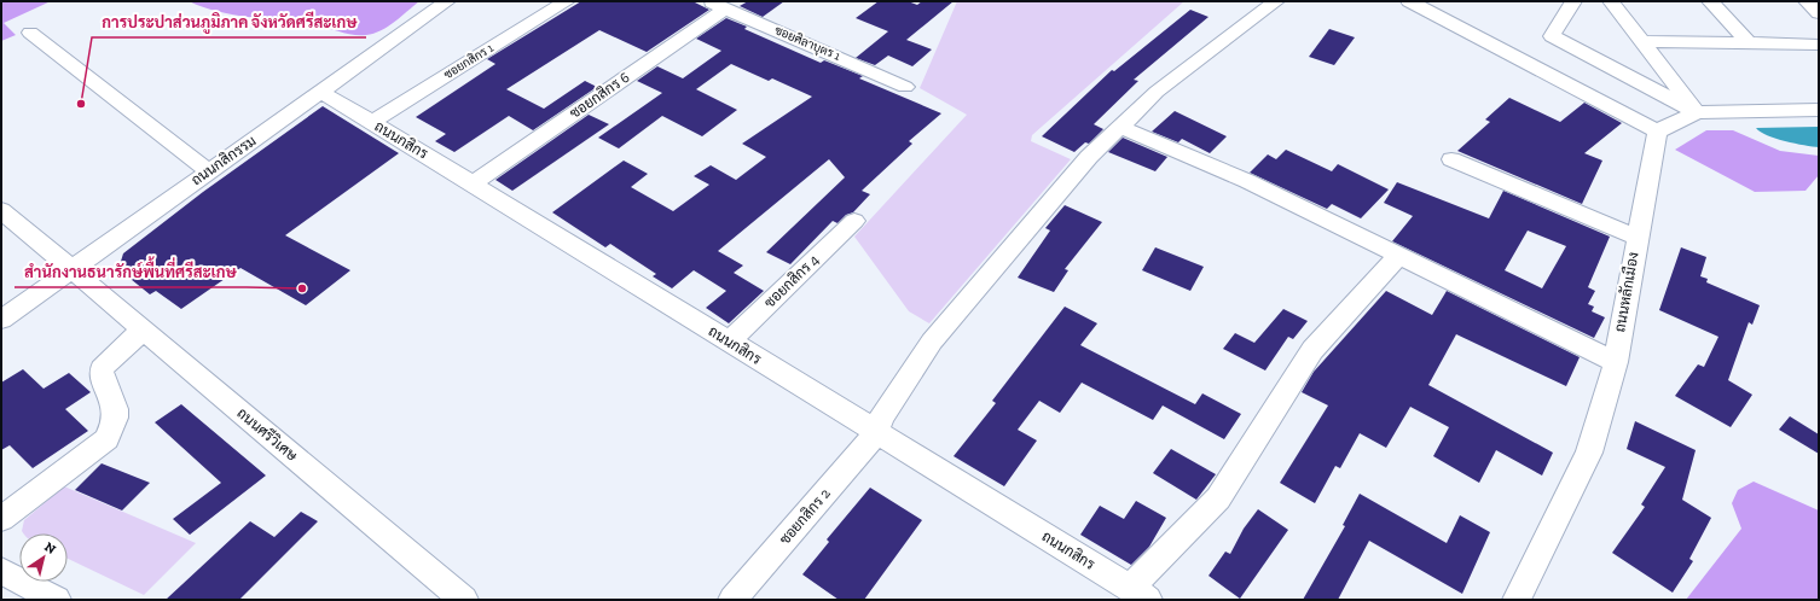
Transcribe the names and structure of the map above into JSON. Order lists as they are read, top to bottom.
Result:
{
  "streets": {
    "street": [
      "ซอยศิลาบุตร 1",
      "ซอยกสิกร 1",
      "ซอยกสิกร 6",
      "ถนนกสิกร",
      "ถนนกสิกรรม",
      "ซอยกสิกร 4",
      "ถนนหลักเมือง",
      "ถนนศรีวิเศษ",
      "ซอยกสิกร 2"
    ]
  },
  "crossings": [
    ["ซอยศิลาบุตร 1", "ซอยกสิกร 6"],
    ["ซอยกสิกร 1", "ถนนกสิกร"],
    ["ซอยกสิกร 6", "ถนนกสิกร"],
    ["ถนนกสิกร", "ถนนกสิกรรม"],
    ["ถนนกสิกร", "ซอยกสิกร 4"],
    ["ถนนกสิกร", "ซอยกสิกร 2"],
    ["ถนนกสิกรรม", "ถนนศรีวิเศษ"]
  ],
  "places": ["การประปาส่วนภูมิภาค จังหวัดศรีสะเกษ", "สำนักงานธนารักษ์พื้นที่ศรีสะเกษ"],
  "north": "top right"
}
